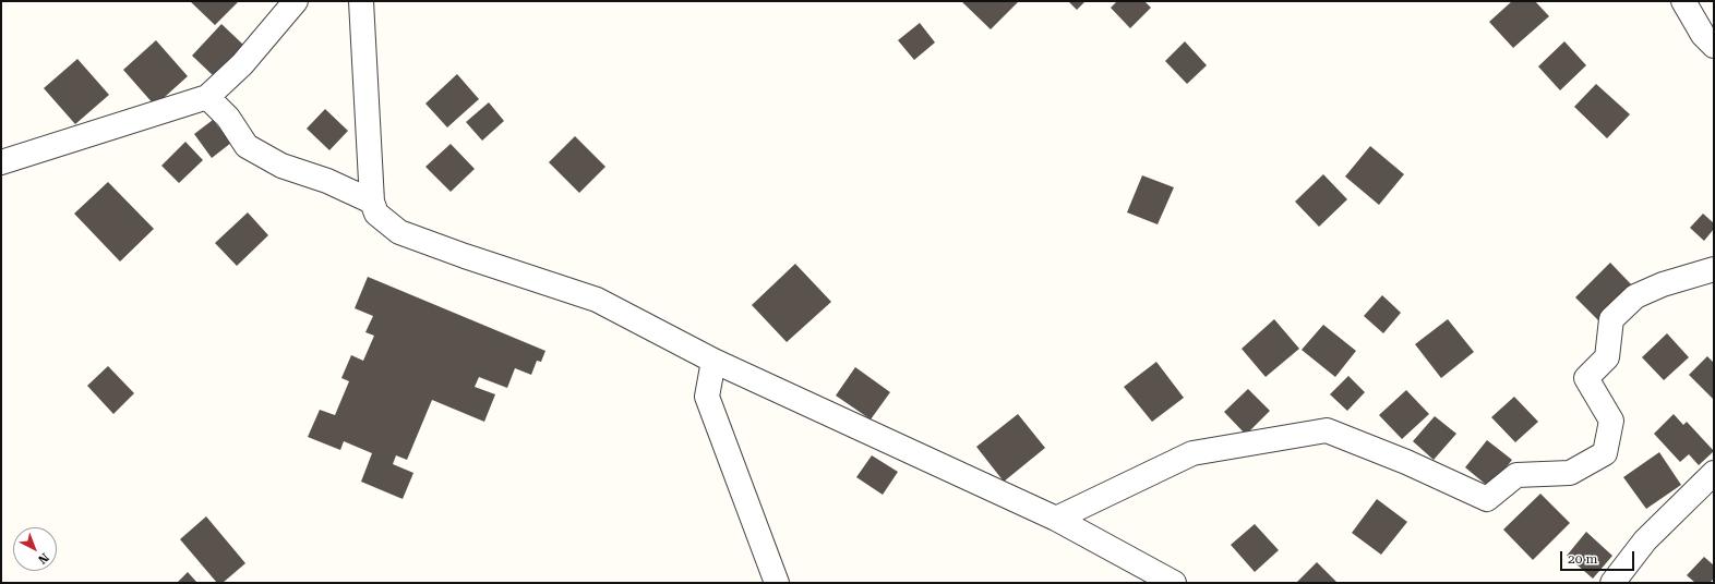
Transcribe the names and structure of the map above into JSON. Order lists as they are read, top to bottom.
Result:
{
  "scale_bar": "20 m",
  "north": "bottom right"
}
